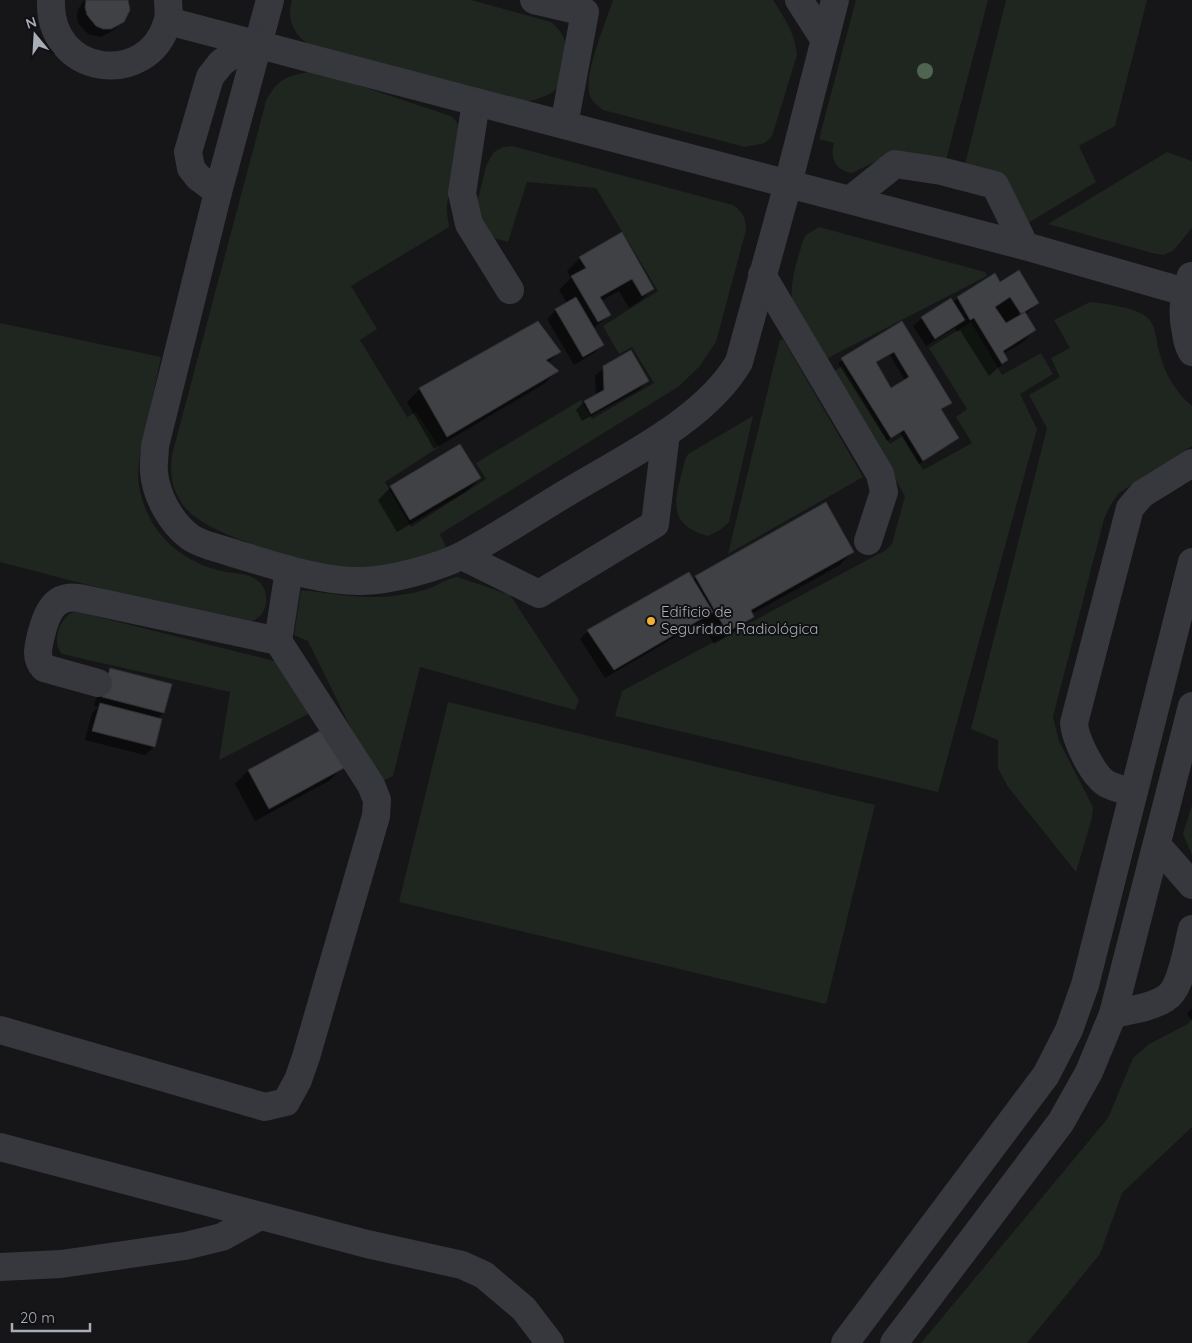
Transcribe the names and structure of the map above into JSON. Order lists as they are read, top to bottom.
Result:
{
  "places": ["Edificio de Seguridad Radiológica"],
  "scale_bar": "20 m",
  "north": "top"
}
